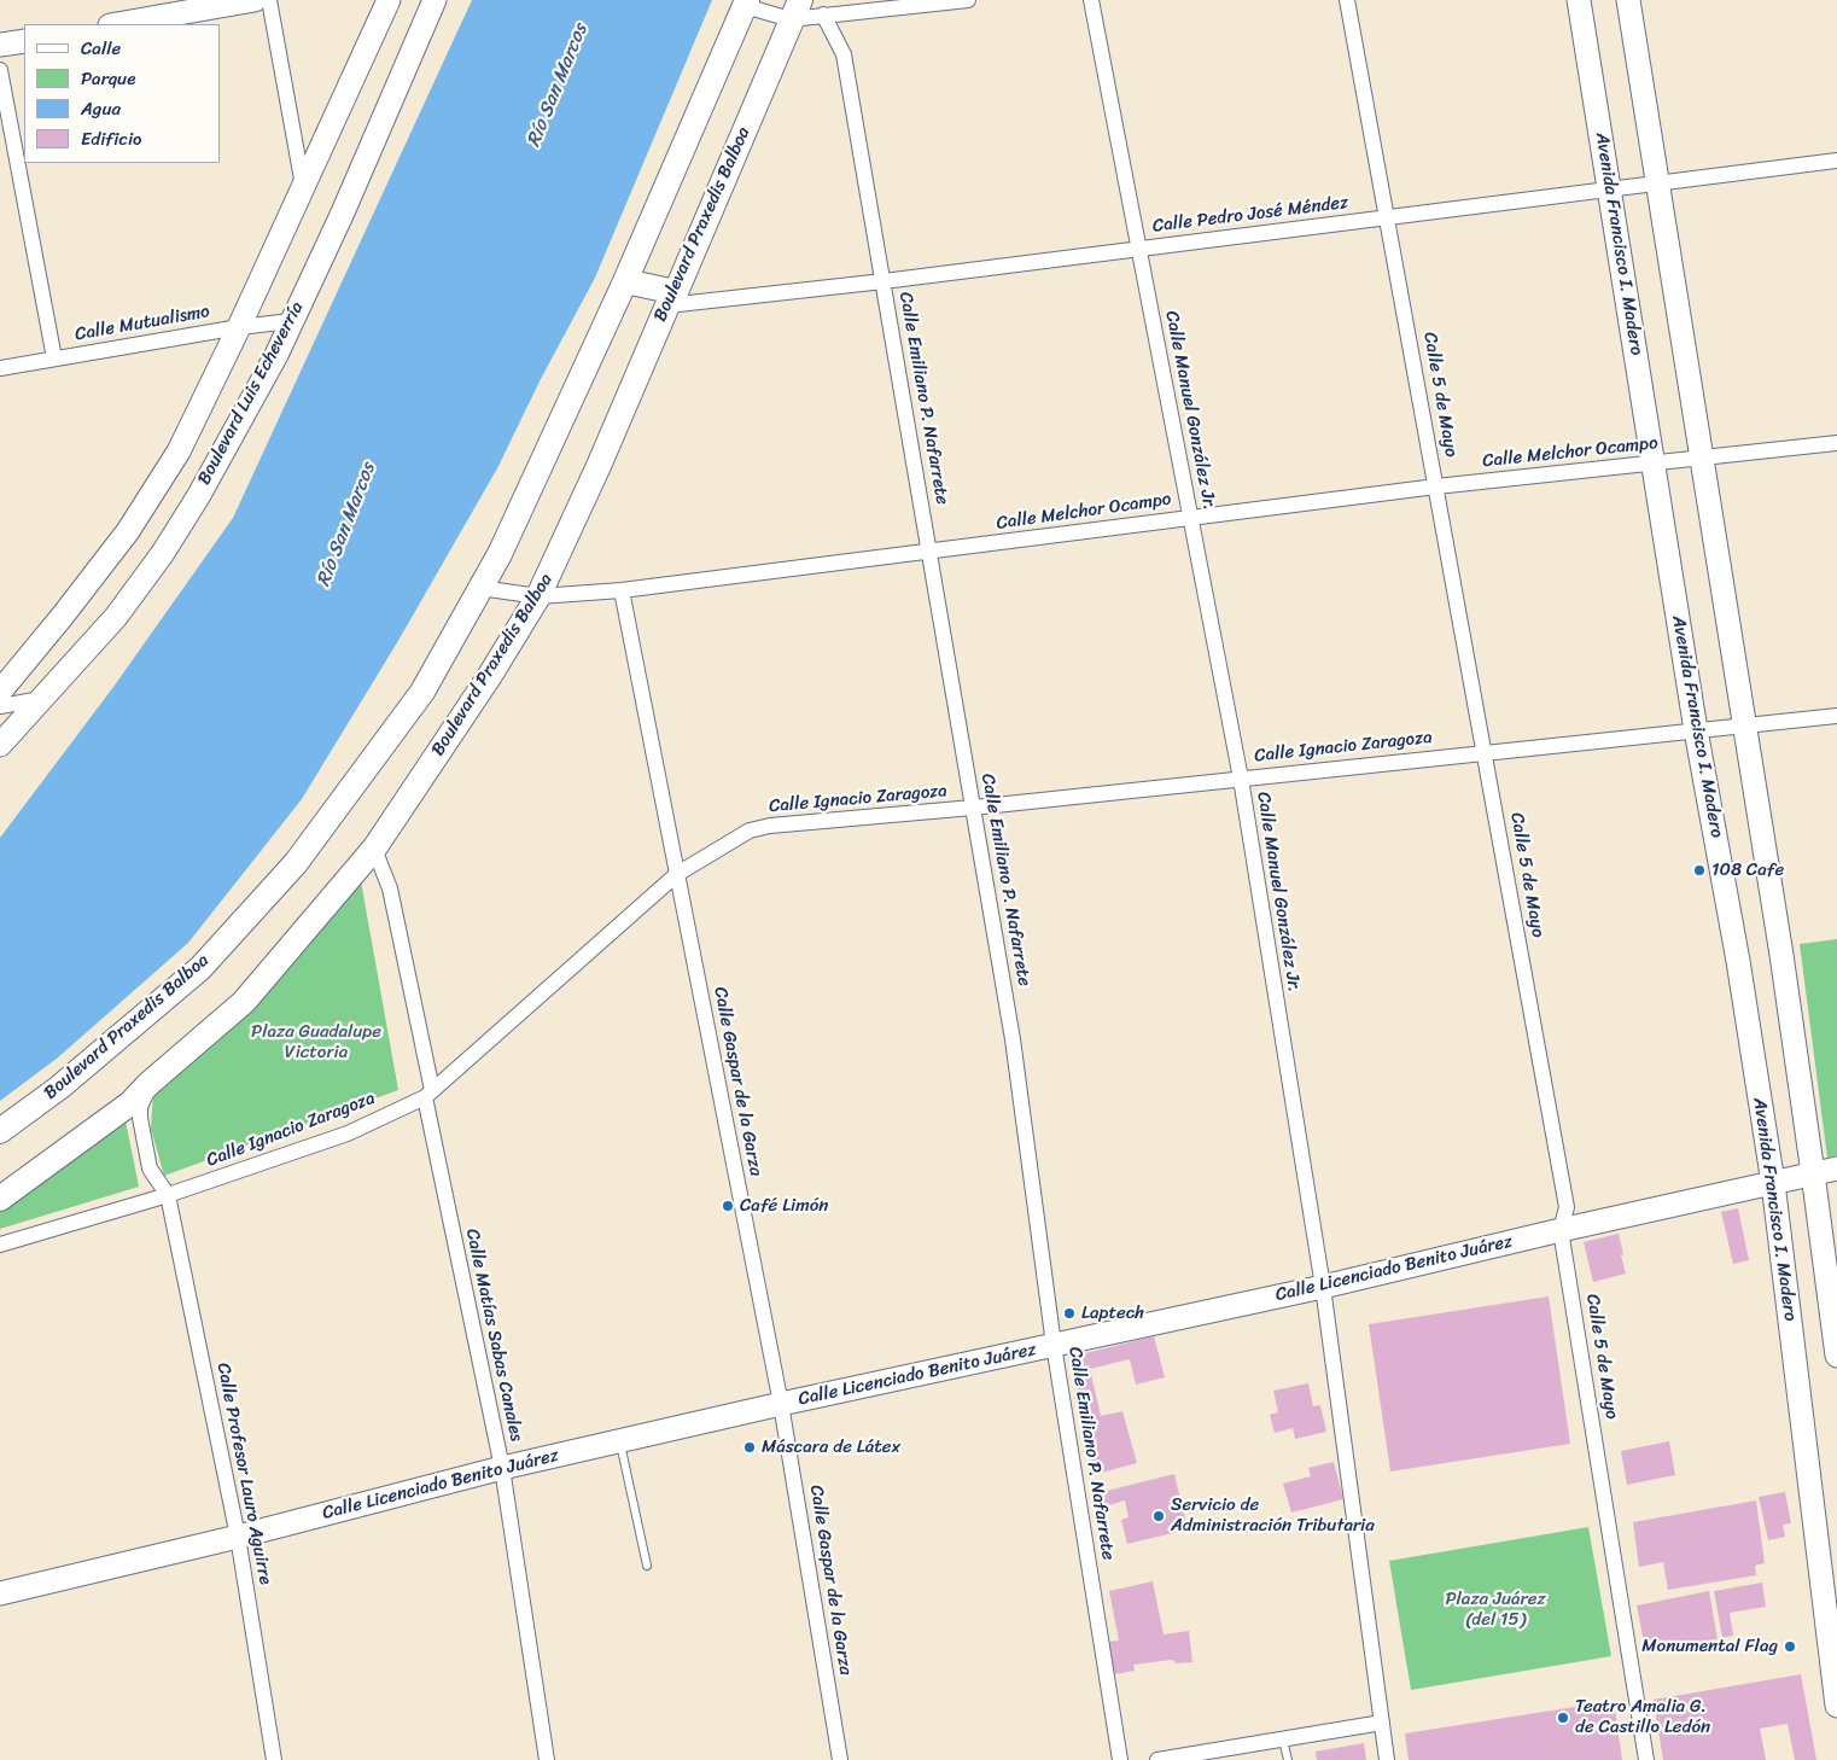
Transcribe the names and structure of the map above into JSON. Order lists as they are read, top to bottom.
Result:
{
  "streets": {
    "main road": [
      "Boulevard Praxedis Balboa",
      "Avenida Francisco I. Madero",
      "Boulevard Luis Echeverría",
      "Calle Licenciado Benito Juárez"
    ],
    "street": [
      "Calle Pedro José Méndez",
      "Calle Mutualismo",
      "Calle 5 de Mayo",
      "Calle Emiliano P. Nafarrete",
      "Calle Manuel González Jr.",
      "Calle Melchor Ocampo",
      "Calle Ignacio Zaragoza",
      "Calle Gaspar de la Garza",
      "Calle Matías Sabas Canales",
      "Calle Profesor Lauro Aguirre"
    ]
  },
  "crossings": [
    ["Calle Pedro José Méndez", "Boulevard Praxedis Balboa"],
    ["Calle Pedro José Méndez", "Avenida Francisco I. Madero"],
    ["Calle Pedro José Méndez", "Calle 5 de Mayo"],
    ["Calle Pedro José Méndez", "Calle Emiliano P. Nafarrete"],
    ["Calle Pedro José Méndez", "Calle Manuel González Jr."],
    ["Boulevard Praxedis Balboa", "Calle Melchor Ocampo"],
    ["Boulevard Praxedis Balboa", "Calle Matías Sabas Canales"],
    ["Avenida Francisco I. Madero", "Calle Melchor Ocampo"],
    ["Avenida Francisco I. Madero", "Calle Ignacio Zaragoza"],
    ["Avenida Francisco I. Madero", "Calle Licenciado Benito Juárez"],
    ["Calle Mutualismo", "Boulevard Luis Echeverría"],
    ["Calle 5 de Mayo", "Calle Melchor Ocampo"],
    ["Calle 5 de Mayo", "Calle Ignacio Zaragoza"],
    ["Calle 5 de Mayo", "Calle Licenciado Benito Juárez"],
    ["Calle Emiliano P. Nafarrete", "Calle Melchor Ocampo"],
    ["Calle Emiliano P. Nafarrete", "Calle Ignacio Zaragoza"],
    ["Calle Emiliano P. Nafarrete", "Calle Licenciado Benito Juárez"],
    ["Calle Manuel González Jr.", "Calle Melchor Ocampo"],
    ["Calle Manuel González Jr.", "Calle Ignacio Zaragoza"],
    ["Calle Manuel González Jr.", "Calle Licenciado Benito Juárez"],
    ["Calle Melchor Ocampo", "Calle Gaspar de la Garza"],
    ["Calle Ignacio Zaragoza", "Calle Gaspar de la Garza"],
    ["Calle Ignacio Zaragoza", "Calle Matías Sabas Canales"],
    ["Calle Ignacio Zaragoza", "Calle Profesor Lauro Aguirre"],
    ["Calle Gaspar de la Garza", "Calle Licenciado Benito Juárez"],
    ["Calle Licenciado Benito Juárez", "Calle Matías Sabas Canales"],
    ["Calle Licenciado Benito Juárez", "Calle Profesor Lauro Aguirre"]
  ],
  "water": ["Río San Marcos"],
  "parks": ["Plaza Guadalupe Victoria", "Plaza Juárez (del 15)"],
  "places": [
    "108 Cafe",
    "Café Limón",
    "Laptech",
    "Máscara de Látex",
    "Servicio de Administración Tributaria",
    "Monumental Flag",
    "Teatro Amalia G. de Castillo Ledón"
  ],
  "legend": [
    "Calle",
    "Parque",
    "Agua",
    "Edificio"
  ]
}
